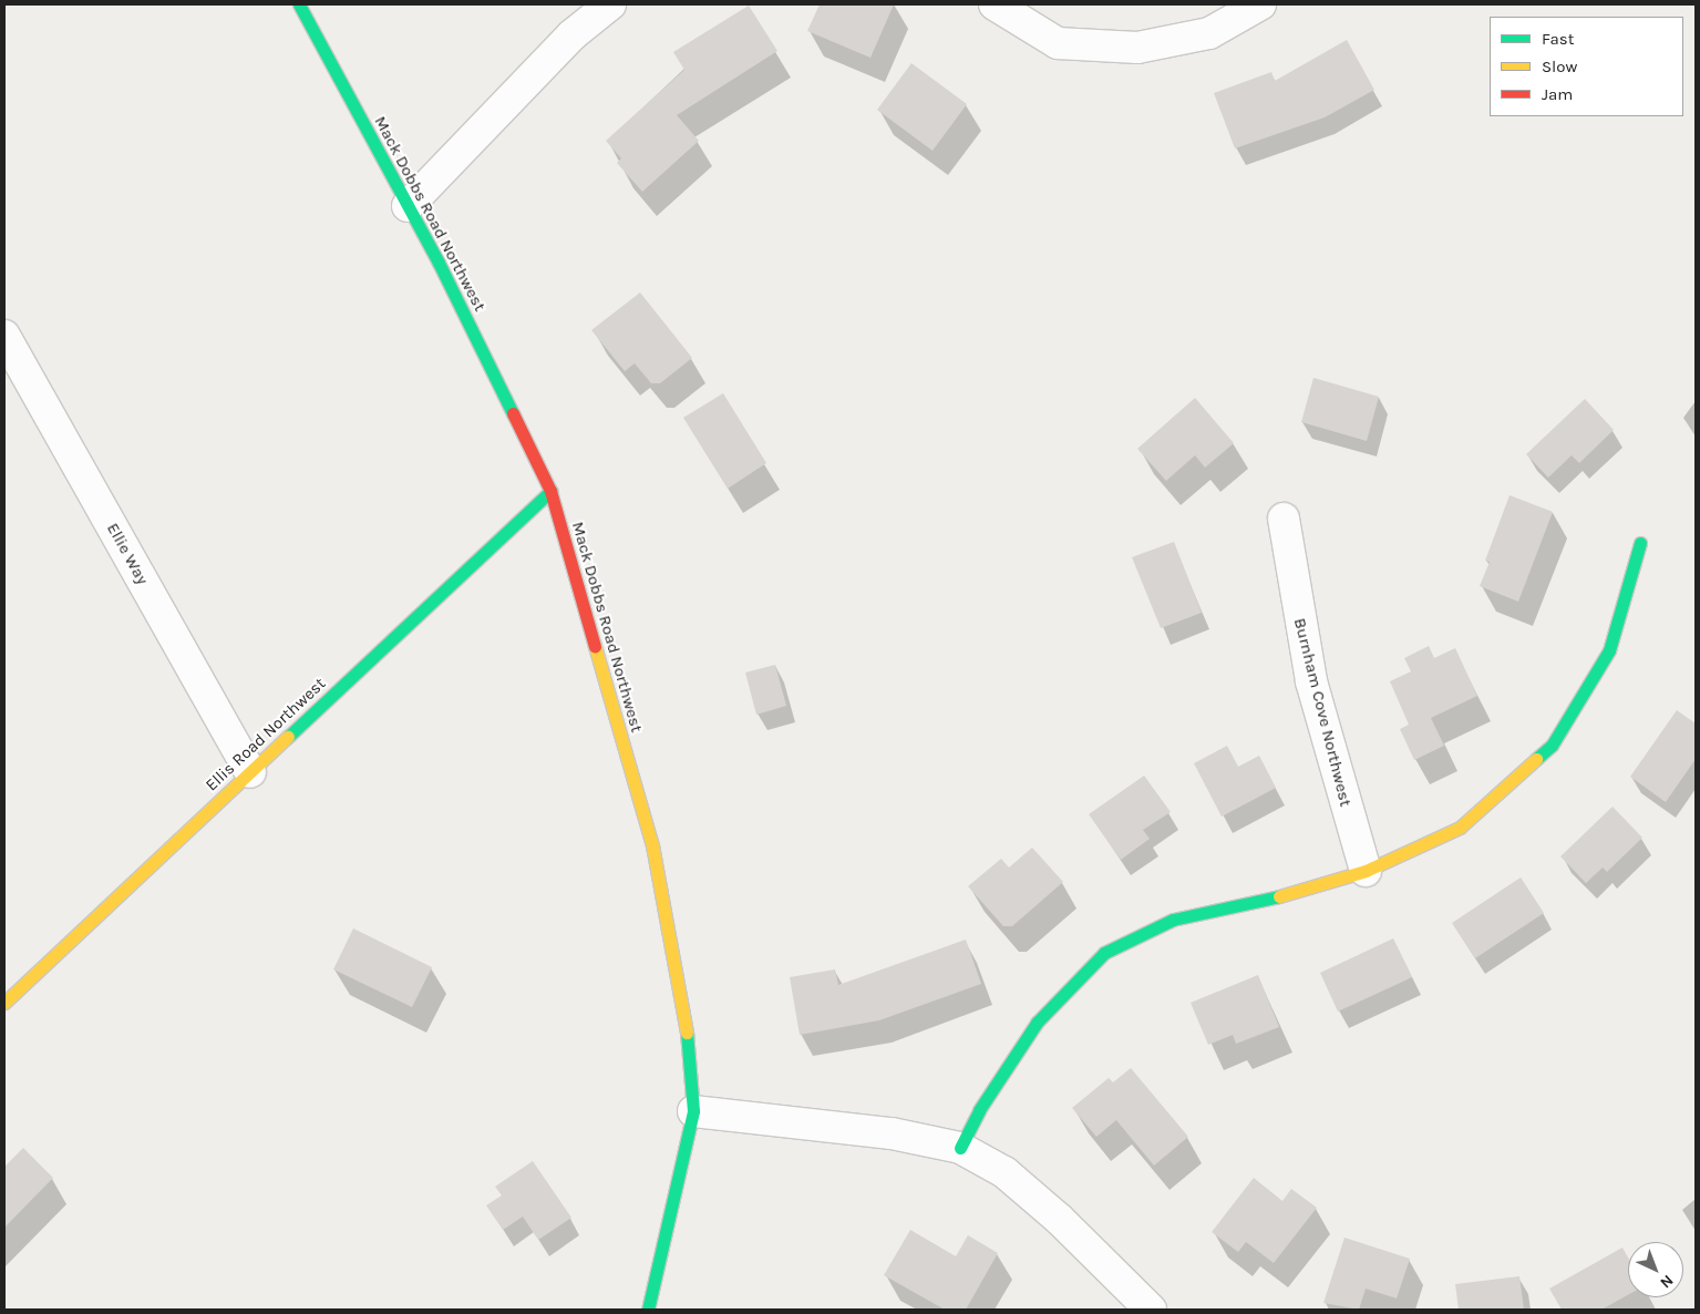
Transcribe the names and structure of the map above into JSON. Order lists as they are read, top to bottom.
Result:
{
  "streets": {
    "street": [
      "Mack Dobbs Road Northwest",
      "Ellie Way",
      "Burnham Cove Northwest",
      "Ellis Road Northwest"
    ]
  },
  "crossings": [
    ["Mack Dobbs Road Northwest", "Ellis Road Northwest"],
    ["Ellie Way", "Ellis Road Northwest"]
  ],
  "legend": ["Fast", "Slow", "Jam"],
  "north": "bottom right"
}
